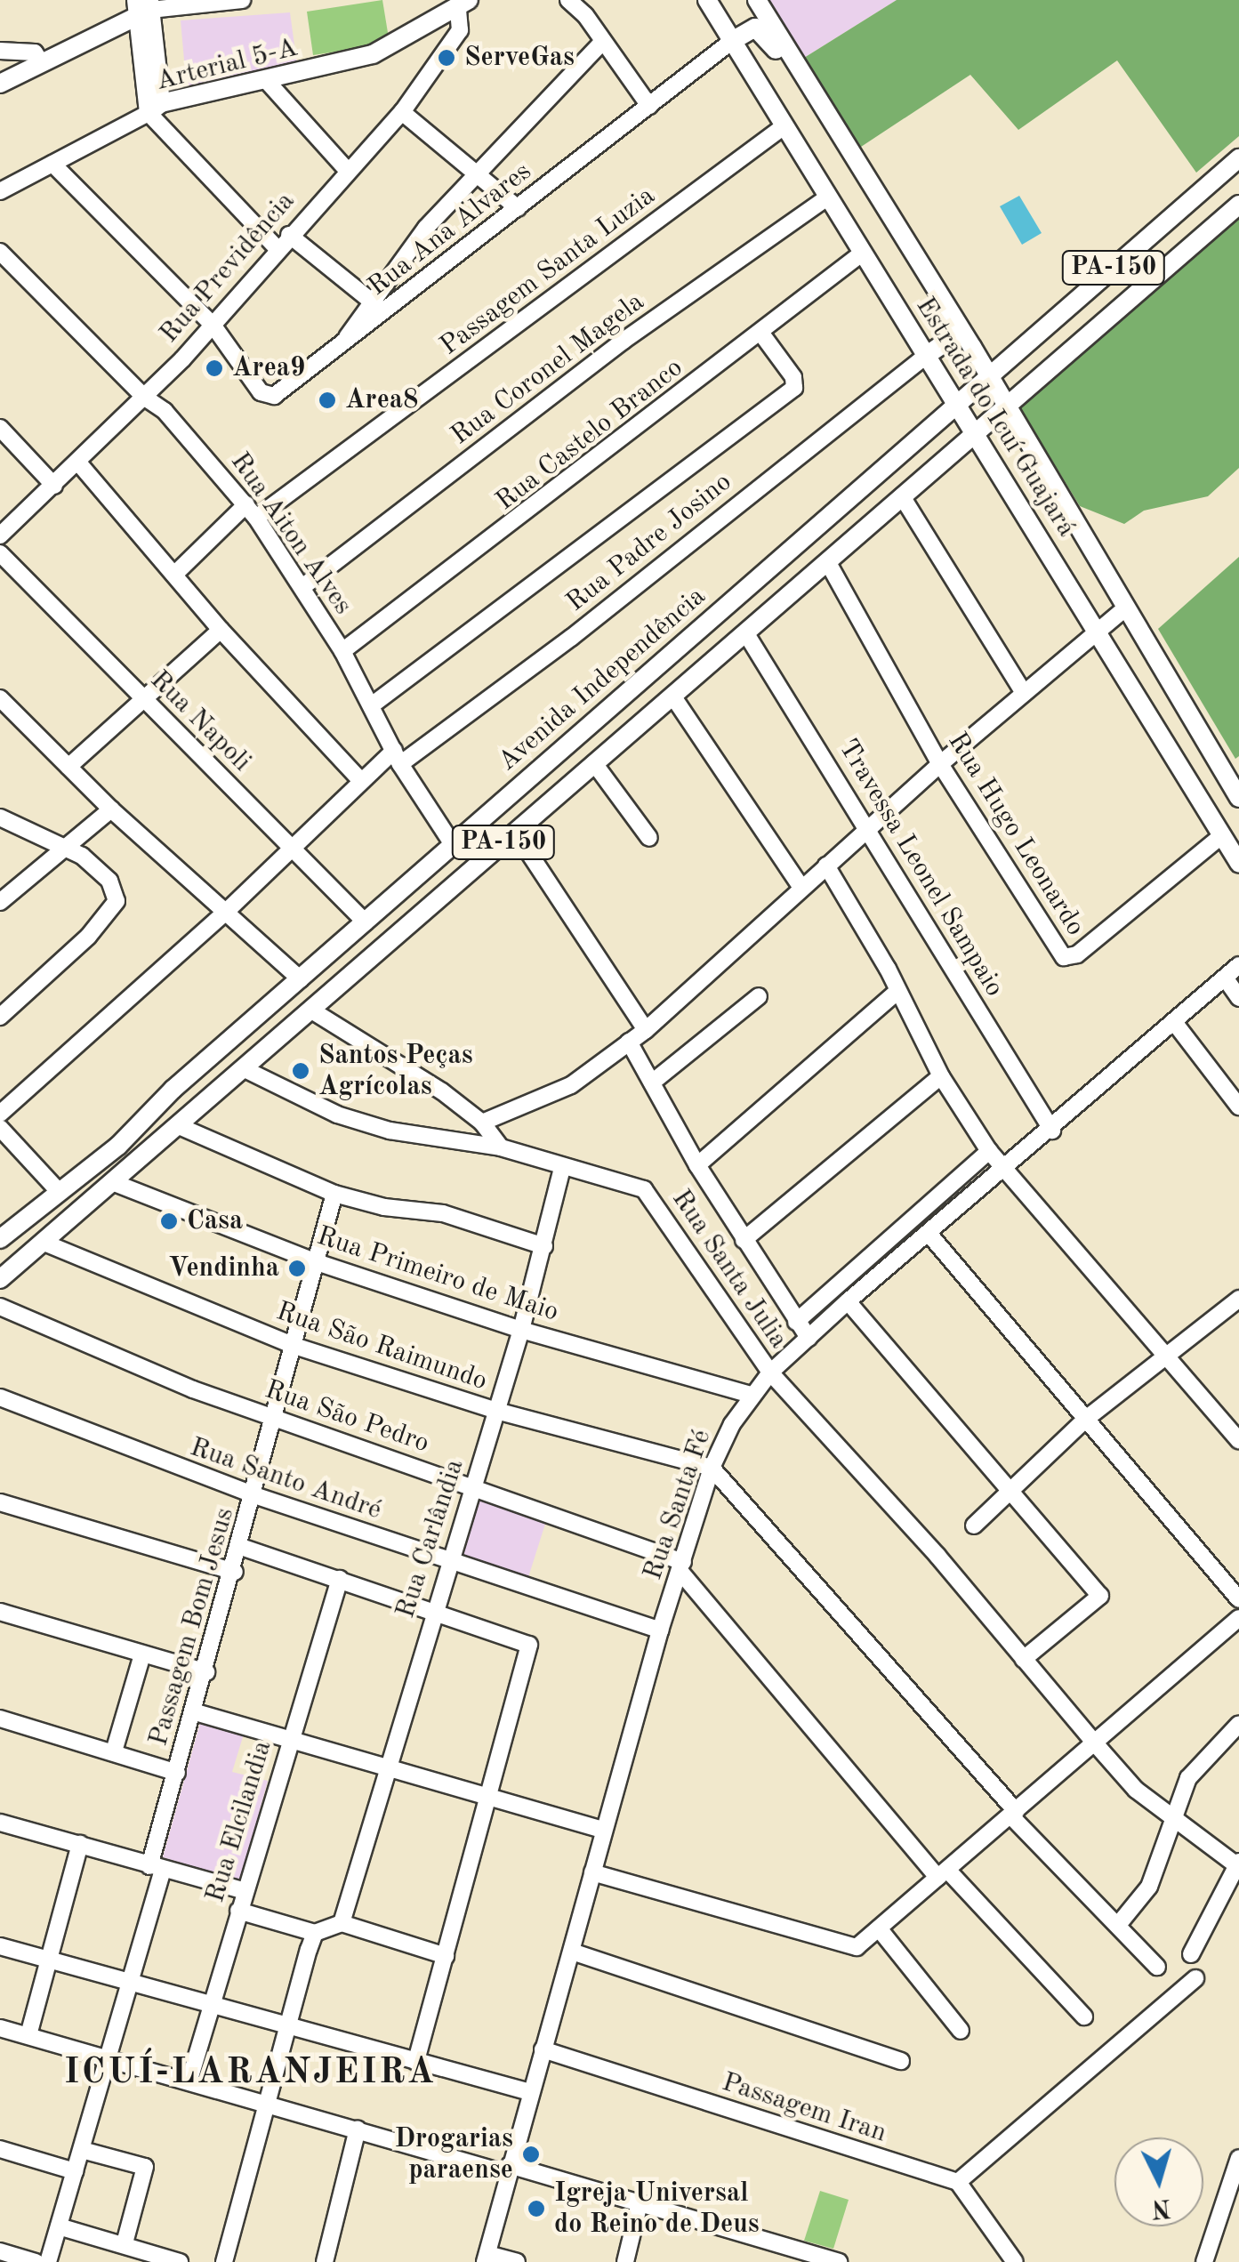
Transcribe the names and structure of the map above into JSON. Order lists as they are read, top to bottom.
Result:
{
  "streets": {
    "main road": [
      "Arterial 5-A",
      "PA-150",
      "Estrada do Icuí Guajará",
      "Avenida Independência"
    ],
    "street": [
      "Rua Ana Alvares",
      "Rua Previdência",
      "Passagem Santa Luzia",
      "Rua Coronel Magela",
      "Rua Castelo Branco",
      "Rua Aiton Alves",
      "Rua Padre Josino",
      "Rua Napoli",
      "Rua Hugo Leonardo",
      "Travessa Leonel Sampaio",
      "Rua Santa Julia",
      "Rua Primeiro de Maio",
      "Rua São Raimundo",
      "Rua São Pedro",
      "Rua Santo André",
      "Rua Santa Fé",
      "Rua Carlândia",
      "Passagem Bom Jesus",
      "Rua Elcilandia",
      "Passagem Iran"
    ]
  },
  "crossings": [
    ["Arterial 5-A", "Rua Previdência"],
    ["Rua Ana Alvares", "Rua Previdência"],
    ["Rua Ana Alvares", "Estrada do Icuí Guajará"],
    ["Rua Previdência", "Rua Aiton Alves"],
    ["PA-150", "Estrada do Icuí Guajará"],
    ["PA-150", "Rua Hugo Leonardo"],
    ["PA-150", "Travessa Leonel Sampaio"],
    ["PA-150", "Rua Santa Julia"],
    ["PA-150", "Rua Primeiro de Maio"],
    ["PA-150", "Rua São Raimundo"],
    ["Passagem Santa Luzia", "Estrada do Icuí Guajará"],
    ["Passagem Santa Luzia", "Rua Aiton Alves"],
    ["Rua Coronel Magela", "Estrada do Icuí Guajará"],
    ["Rua Coronel Magela", "Rua Aiton Alves"],
    ["Estrada do Icuí Guajará", "Rua Castelo Branco"],
    ["Estrada do Icuí Guajará", "Rua Padre Josino"],
    ["Estrada do Icuí Guajará", "Avenida Independência"],
    ["Estrada do Icuí Guajará", "Rua Hugo Leonardo"],
    ["Rua Castelo Branco", "Rua Aiton Alves"],
    ["Rua Aiton Alves", "Rua Padre Josino"],
    ["Rua Aiton Alves", "Avenida Independência"],
    ["Rua Padre Josino", "Rua Napoli"],
    ["Avenida Independência", "Rua Napoli"],
    ["Travessa Leonel Sampaio", "Rua Santa Fé"],
    ["Rua Santa Julia", "Rua Santa Fé"],
    ["Rua Santa Julia", "Rua Carlândia"],
    ["Rua Primeiro de Maio", "Rua Santa Fé"],
    ["Rua Primeiro de Maio", "Rua Carlândia"],
    ["Rua Primeiro de Maio", "Passagem Bom Jesus"],
    ["Rua São Raimundo", "Rua Santa Fé"],
    ["Rua São Raimundo", "Rua Carlândia"],
    ["Rua São Raimundo", "Passagem Bom Jesus"],
    ["Rua São Pedro", "Rua Santa Fé"],
    ["Rua São Pedro", "Rua Carlândia"],
    ["Rua São Pedro", "Passagem Bom Jesus"],
    ["Rua Santo André", "Rua Santa Fé"],
    ["Rua Santo André", "Rua Carlândia"],
    ["Rua Santo André", "Passagem Bom Jesus"],
    ["Rua Santa Fé", "Passagem Iran"]
  ],
  "districts": ["ICUÍ-LARANJEIRA"],
  "places": [
    "ServeGas",
    "Area9",
    "Area8",
    "Santos Peças Agrícolas",
    "Casa",
    "Vendinha",
    "Drogarias paraense",
    "Igreja Universal do Reino de Deus"
  ],
  "north": "bottom"
}
